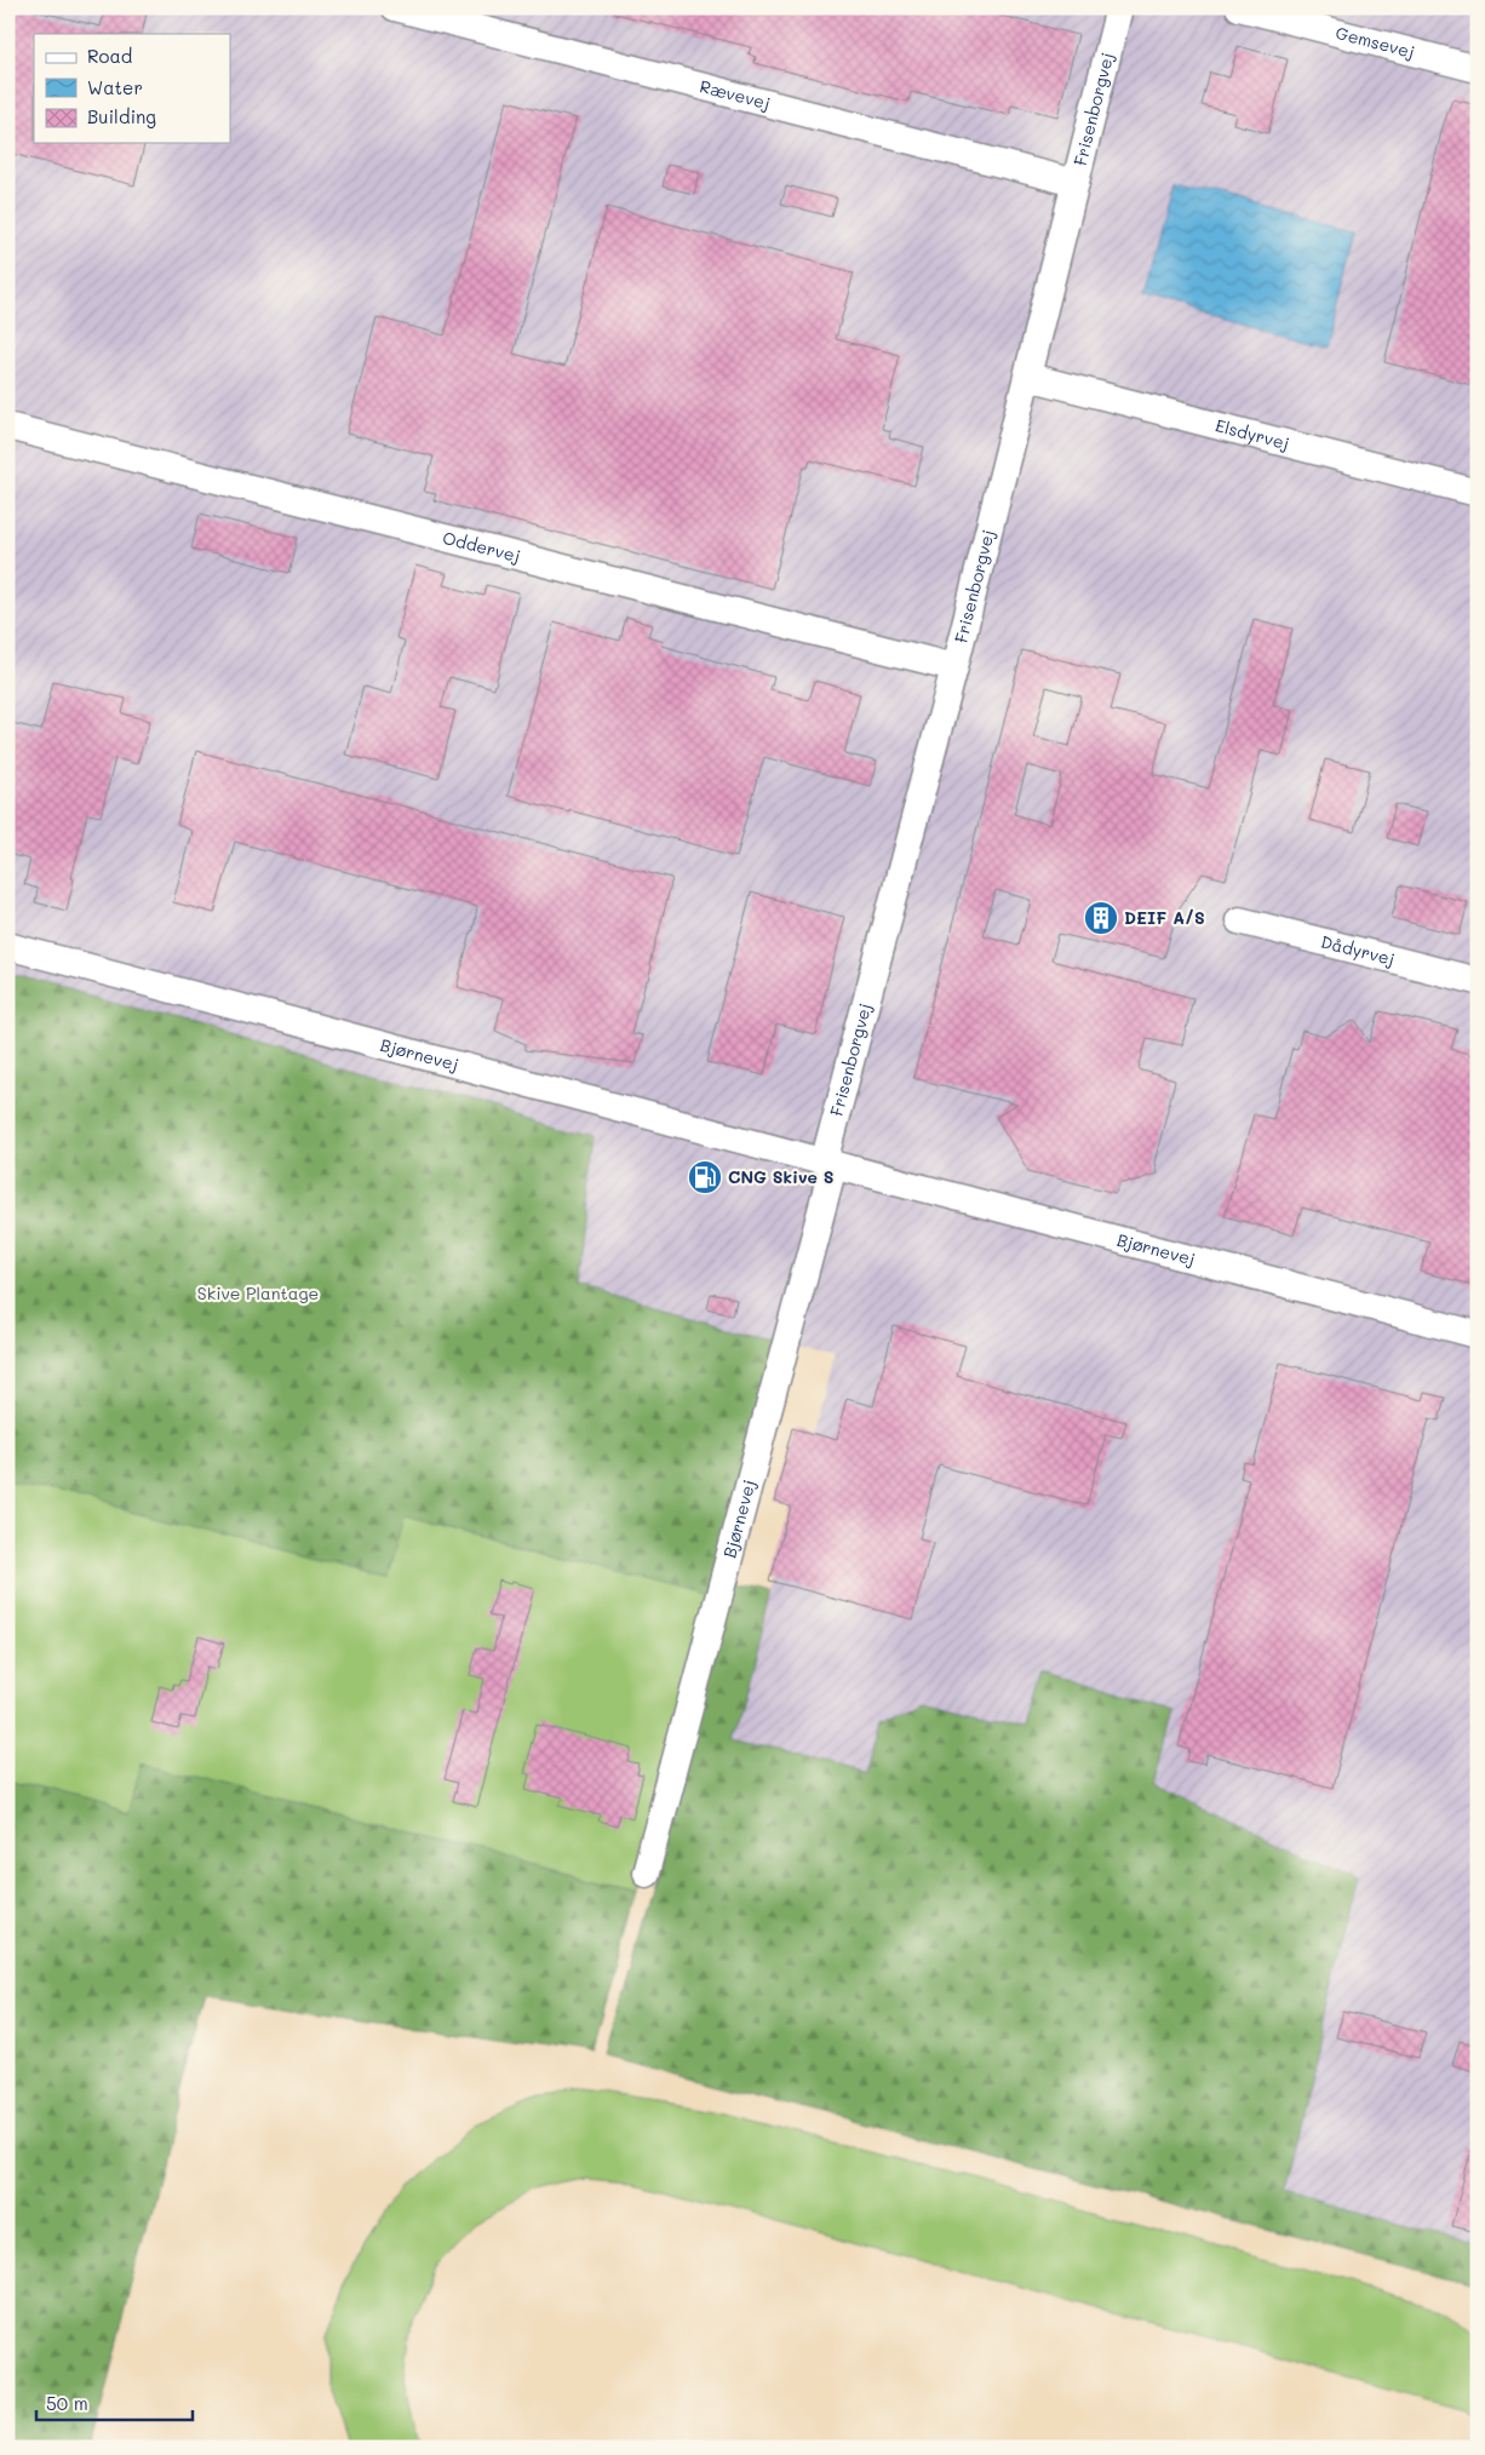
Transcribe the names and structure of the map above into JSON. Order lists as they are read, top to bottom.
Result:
{
  "streets": {
    "street": [
      "Gemsevej",
      "Rævevej",
      "Frisenborgvej",
      "Elsdyrvej",
      "Oddervej",
      "Dådyrvej",
      "Bjørnevej"
    ]
  },
  "crossings": [
    ["Rævevej", "Frisenborgvej"],
    ["Frisenborgvej", "Elsdyrvej"],
    ["Frisenborgvej", "Oddervej"],
    ["Frisenborgvej", "Bjørnevej"]
  ],
  "parks": ["Skive Plantage"],
  "places": {
    "building": ["DEIF A/S"],
    "fuel station": ["CNG Skive S"]
  },
  "legend": ["Road", "Water", "Building"],
  "scale_bar": "50 m"
}
